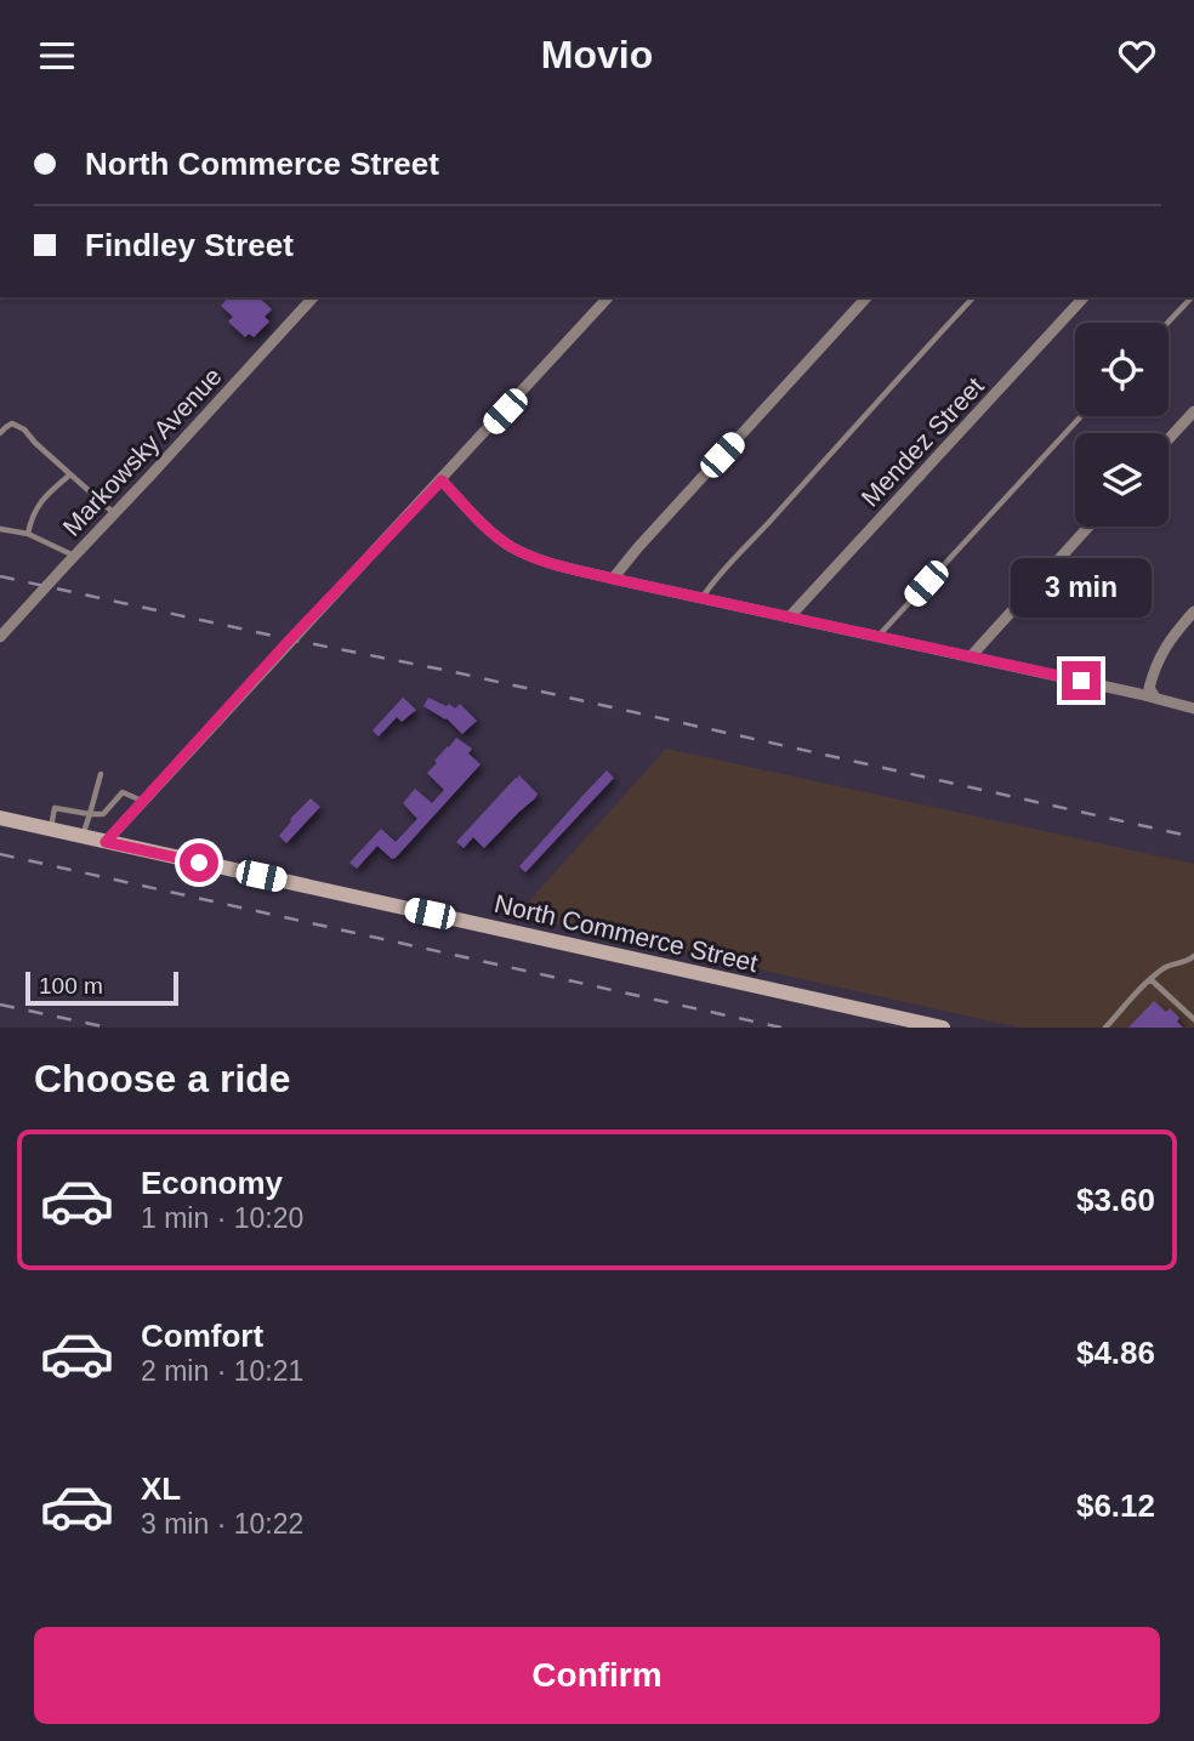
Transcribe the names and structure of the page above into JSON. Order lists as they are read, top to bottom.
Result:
{
  "streets": {
    "main road": ["North Commerce Street"],
    "street": ["Mendez Street", "Markowsky Avenue"]
  },
  "scale_bar": "100 m",
  "page": {
    "header": "Movio",
    "banner": ["North Commerce Street", "Findley Street"],
    "bubble": "3 min",
    "scale": "100 m",
    "heading": "Choose a ride",
    "list": [
      {
        "name": "Economy",
        "note": "1 min · 10:20",
        "value": "$3.60"
      },
      {
        "name": "Comfort",
        "note": "2 min · 10:21",
        "value": "$4.86"
      },
      {
        "name": "XL",
        "note": "3 min · 10:22",
        "value": "$6.12"
      }
    ],
    "buttons": "Confirm"
  }
}
